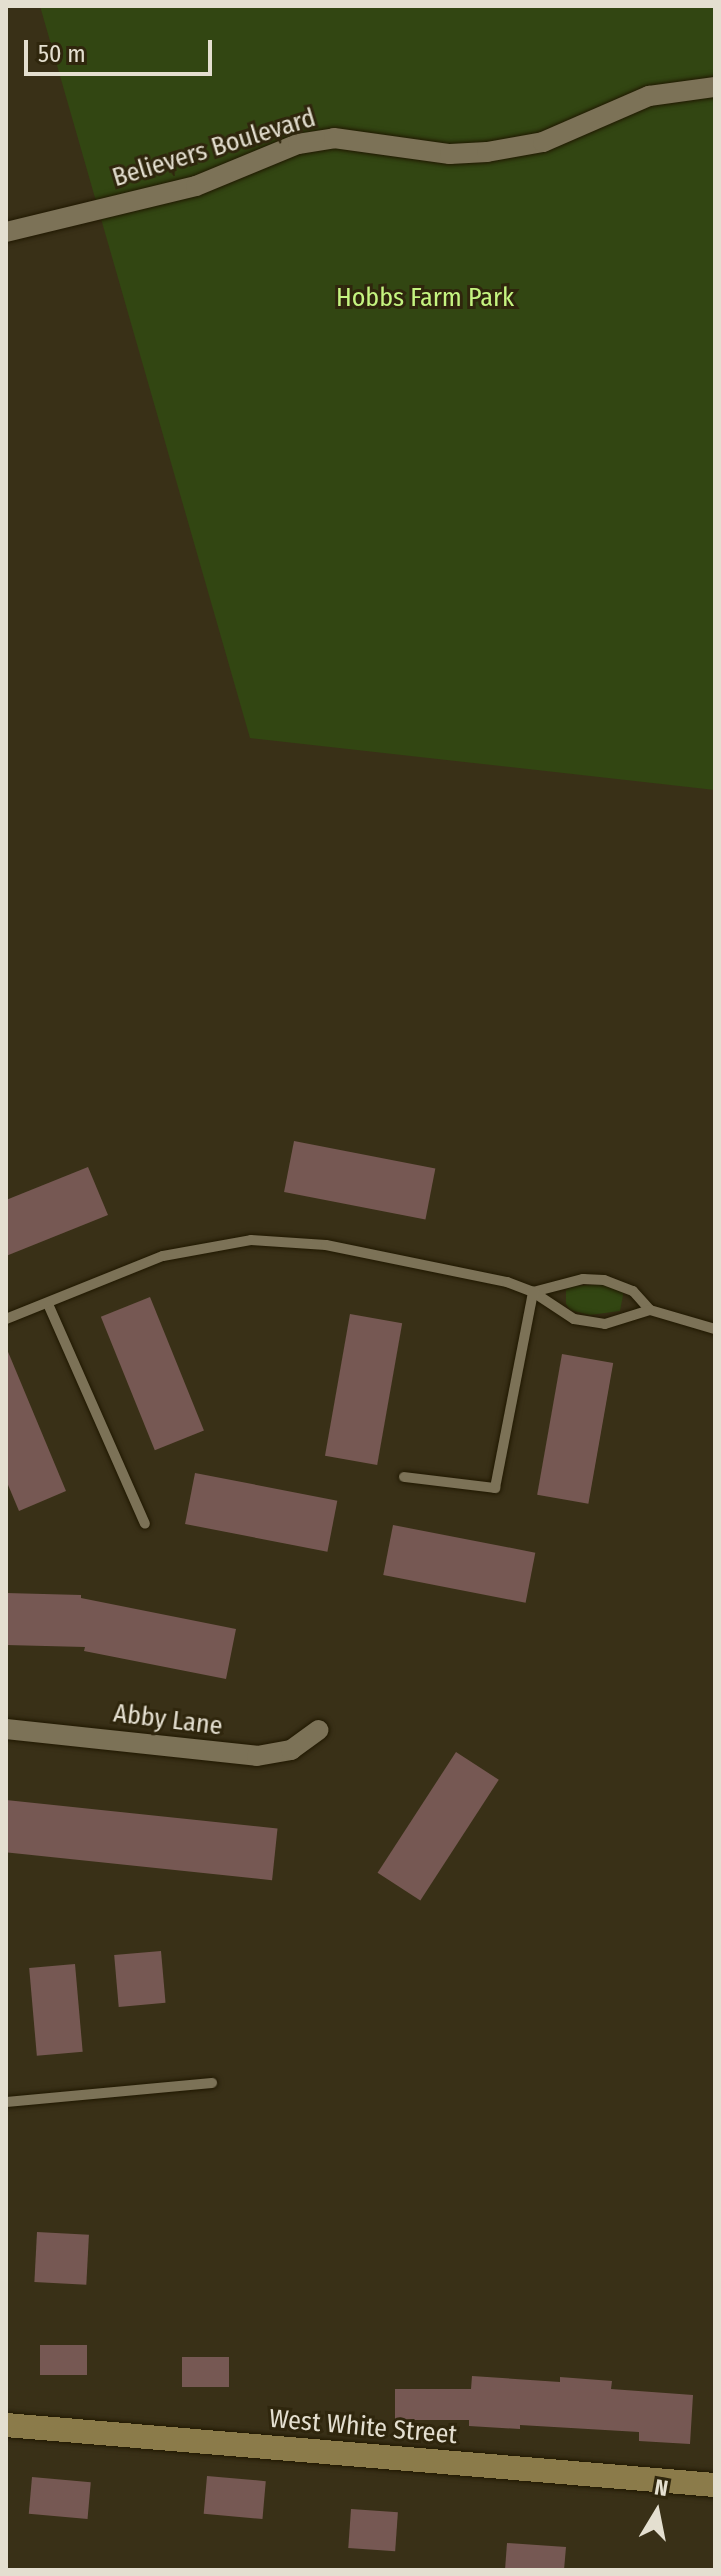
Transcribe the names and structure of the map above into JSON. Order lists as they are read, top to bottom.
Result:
{
  "streets": {
    "street": ["Believers Boulevard", "Abby Lane", "West White Street"]
  },
  "parks": ["Hobbs Farm Park"],
  "scale_bar": "50 m",
  "north": "top"
}
